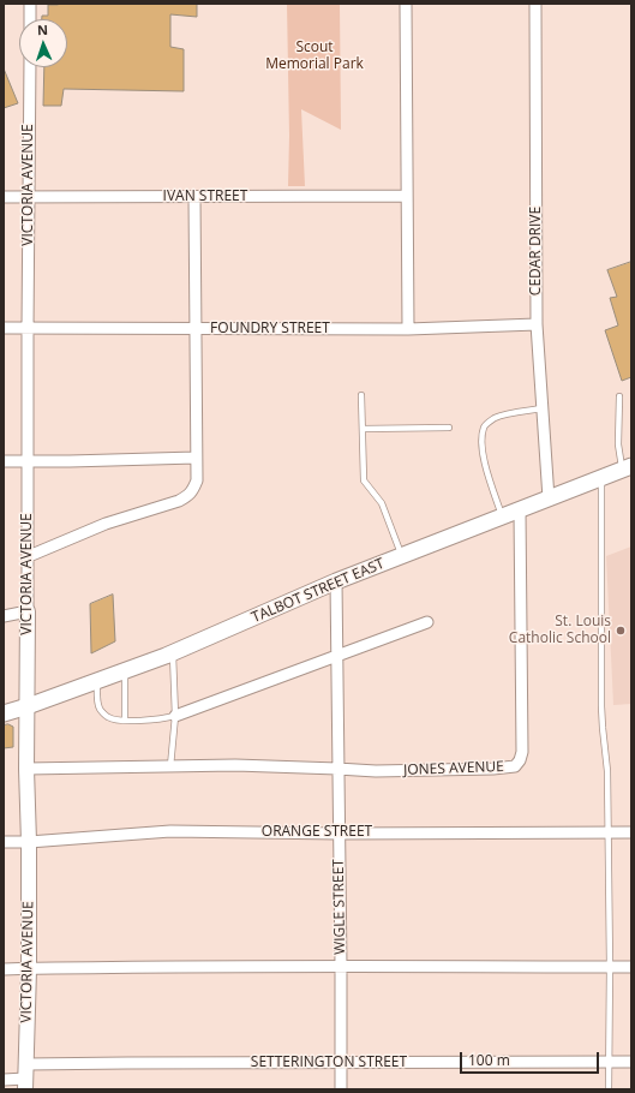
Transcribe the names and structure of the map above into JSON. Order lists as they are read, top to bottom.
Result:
{
  "streets": {
    "main road": ["TALBOT STREET EAST"],
    "street": [
      "VICTORIA AVENUE",
      "IVAN STREET",
      "CEDAR DRIVE",
      "FOUNDRY STREET",
      "JONES AVENUE",
      "ORANGE STREET",
      "WIGLE STREET",
      "SETTERINGTON STREET"
    ]
  },
  "crossings": [
    ["VICTORIA AVENUE", "IVAN STREET"],
    ["VICTORIA AVENUE", "FOUNDRY STREET"],
    ["VICTORIA AVENUE", "TALBOT STREET EAST"],
    ["VICTORIA AVENUE", "ORANGE STREET"],
    ["VICTORIA AVENUE", "SETTERINGTON STREET"],
    ["CEDAR DRIVE", "FOUNDRY STREET"],
    ["CEDAR DRIVE", "TALBOT STREET EAST"],
    ["TALBOT STREET EAST", "JONES AVENUE"],
    ["TALBOT STREET EAST", "WIGLE STREET"],
    ["JONES AVENUE", "WIGLE STREET"],
    ["ORANGE STREET", "WIGLE STREET"],
    ["WIGLE STREET", "SETTERINGTON STREET"]
  ],
  "parks": ["Scout Memorial Park"],
  "places": ["St. Louis Catholic School"],
  "scale_bar": "100 m",
  "north": "top"
}
